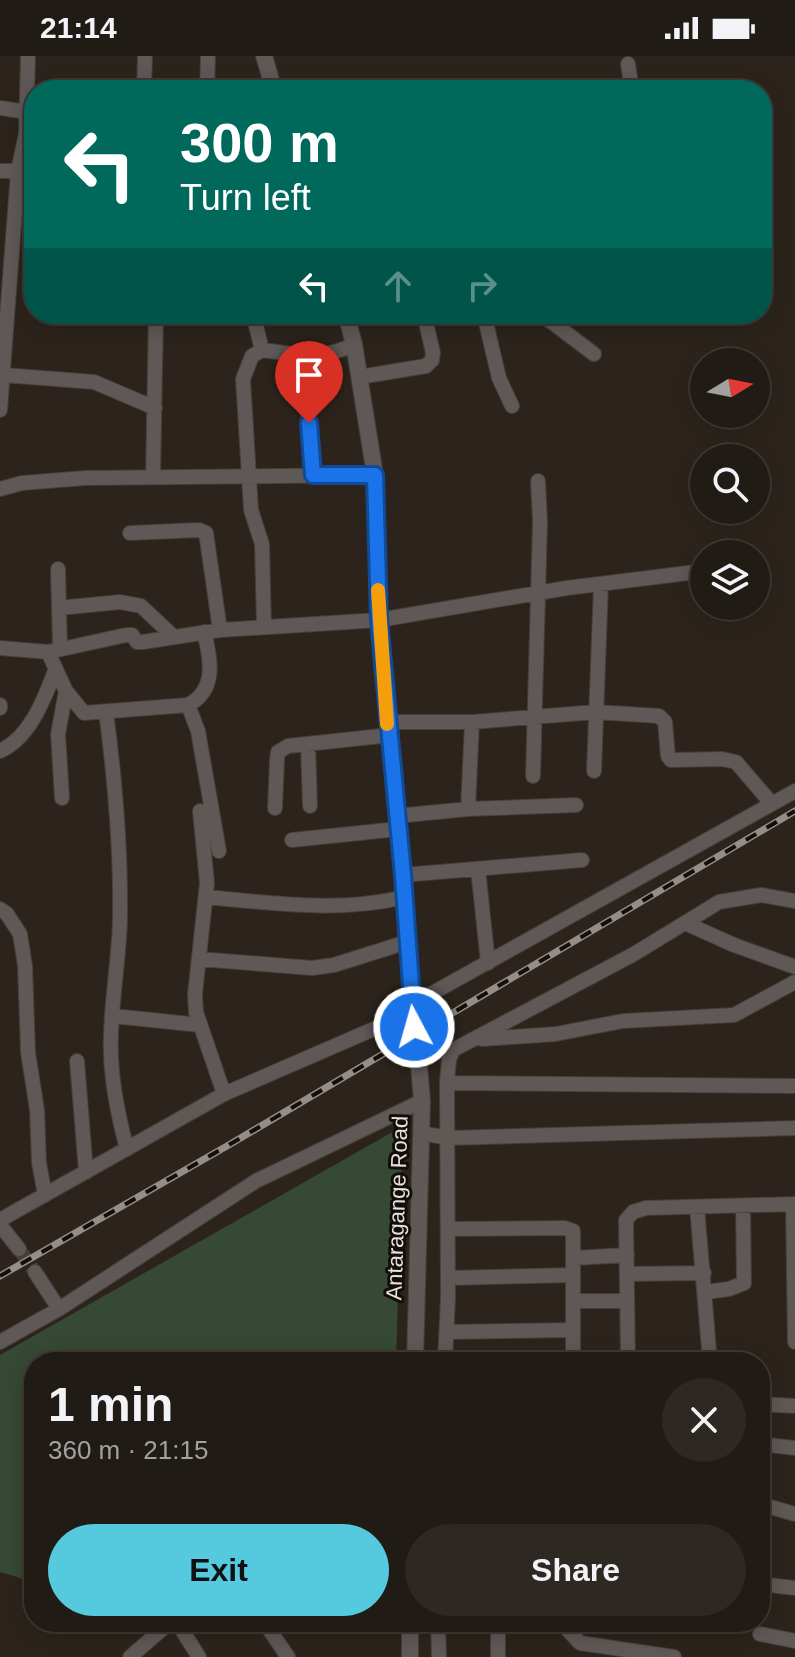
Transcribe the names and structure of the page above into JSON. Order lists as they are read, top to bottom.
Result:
{
  "streets": {
    "street": ["Antaragange Road"]
  },
  "north": "right",
  "page": {
    "status": "21:14",
    "turn": ["300 m", "Turn left"],
    "heading": ["1 min", "360 m · 21:15"],
    "buttons": ["Exit", "Share"]
  }
}
